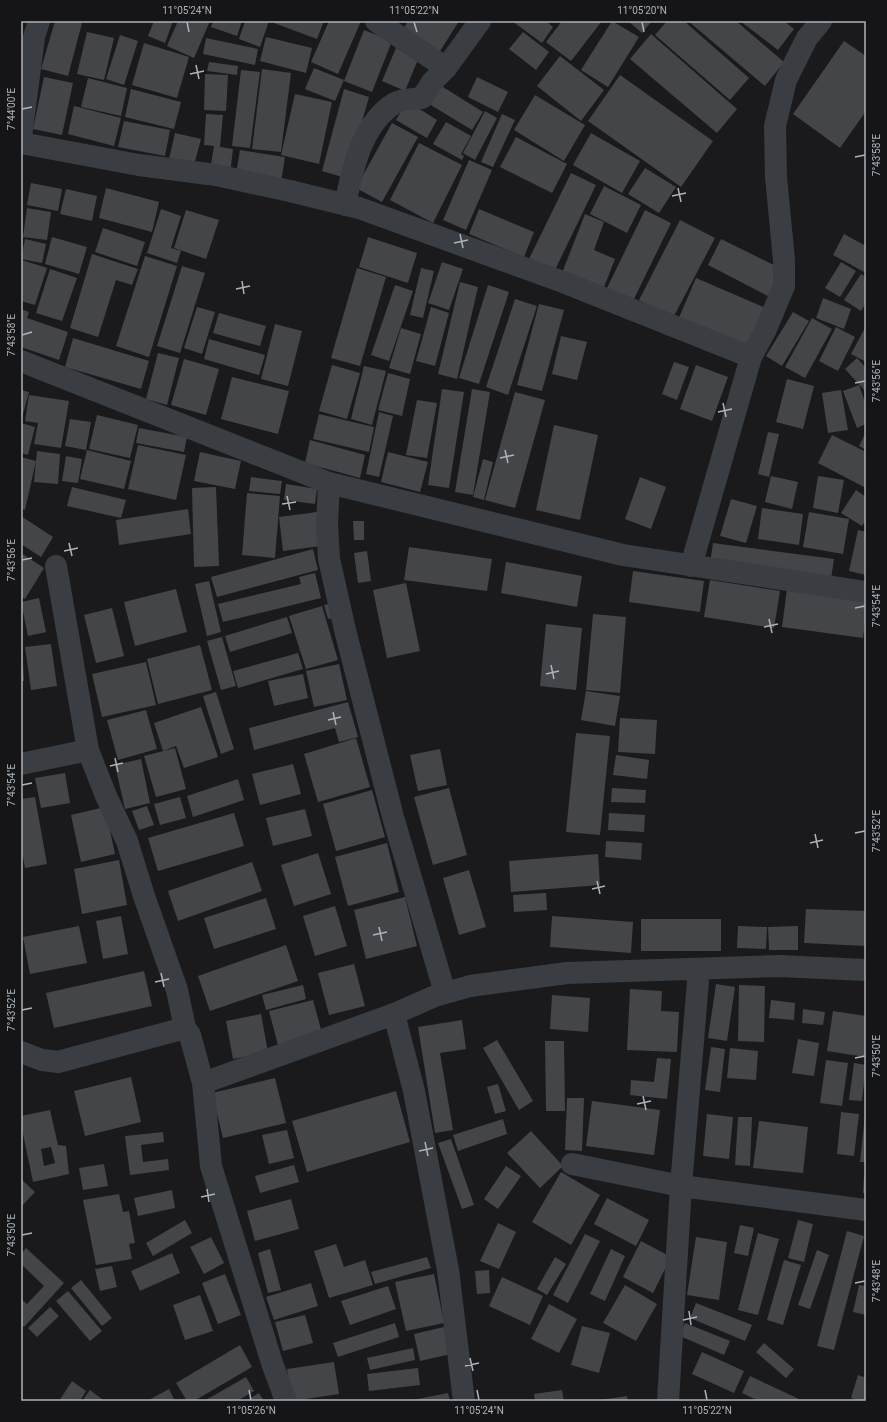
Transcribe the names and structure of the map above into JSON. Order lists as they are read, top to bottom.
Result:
{
  "coordinates": [
    "11°05'24\"N",
    "11°05'22\"N",
    "11°05'20\"N",
    "7°44'00\"E",
    "7°43'58\"E",
    "7°43'56\"E",
    "7°43'54\"E",
    "7°43'52\"E",
    "7°43'50\"E",
    "7°43'48\"E",
    "11°05'26\"N"
  ]
}
